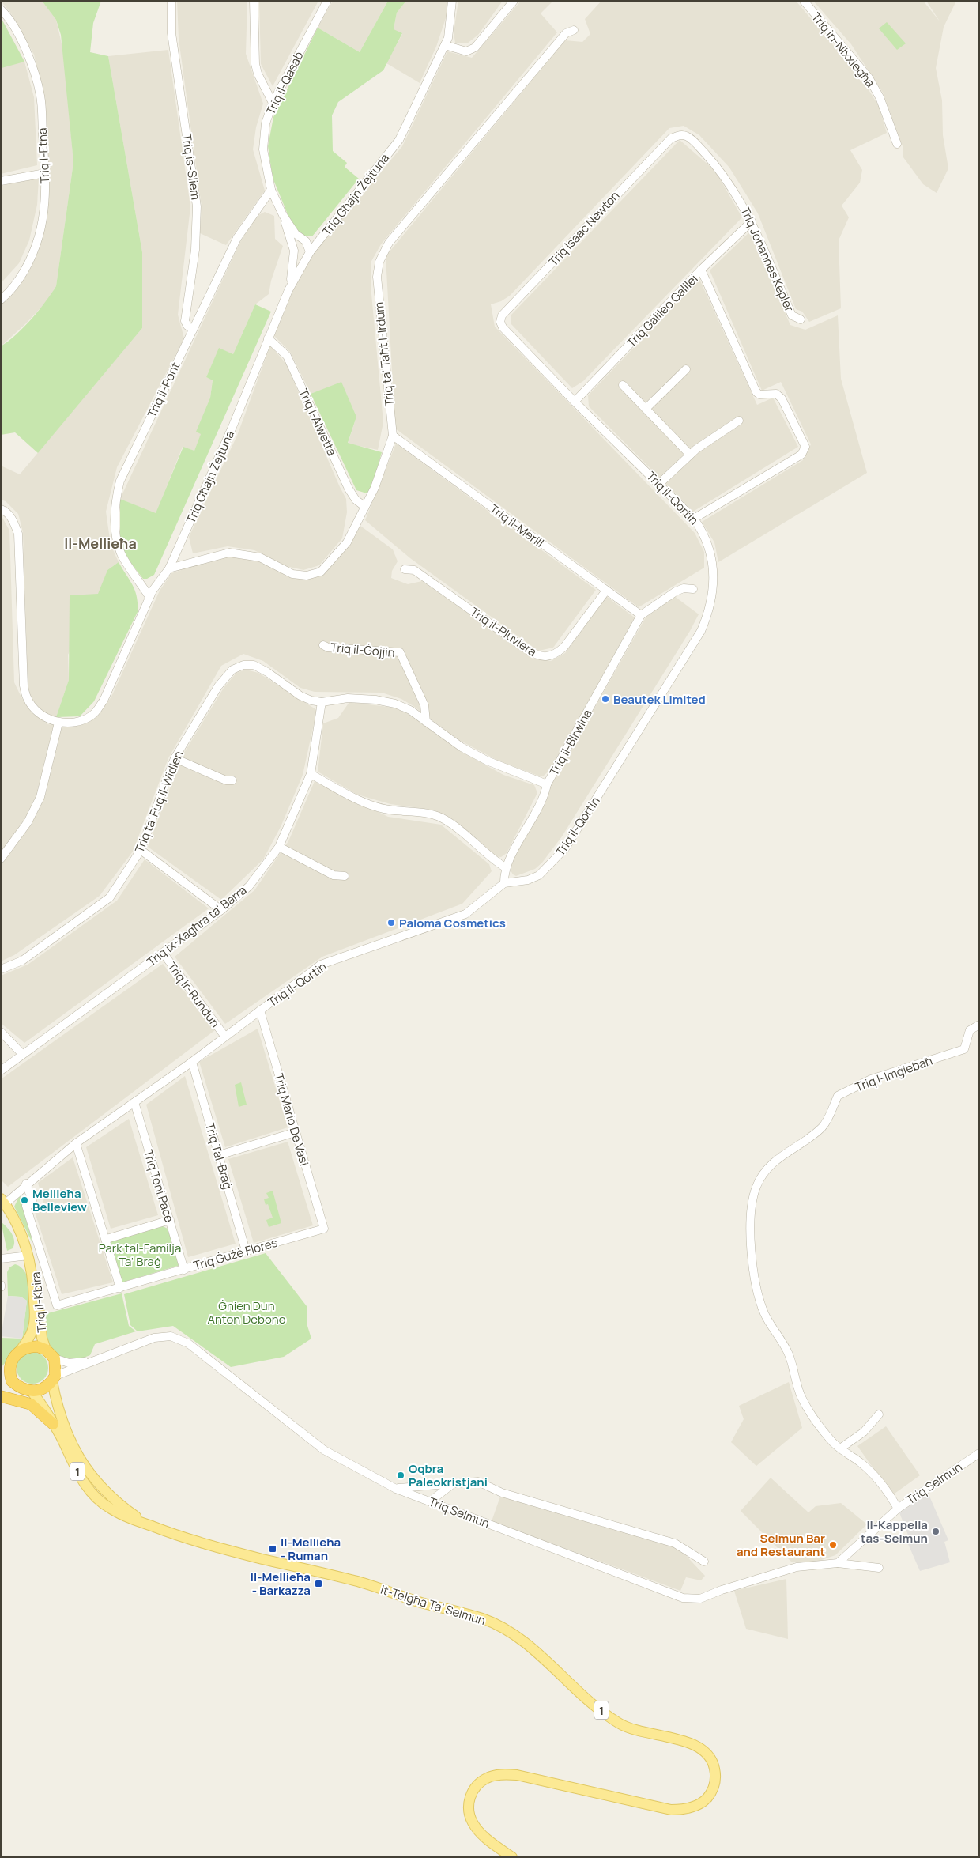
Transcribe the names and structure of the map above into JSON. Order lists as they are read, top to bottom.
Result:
{
  "streets": {
    "highway": ["1"],
    "main road": ["Triq il-Kbira", "It-Telgħa Ta' Selmun"],
    "street": [
      "Triq in-Nixxiegħa",
      "Triq il-Qasab",
      "Triq l-Etna",
      "Triq is-Sliem",
      "Triq Għajn Żejtuna",
      "Triq Isaac Newton",
      "Triq Johannes Kepler",
      "Triq Galileo Galilei",
      "Triq ta' Taħt l-Irdum",
      "Triq il-Pont",
      "Triq l-Alwetta",
      "Triq il-Qortin",
      "Triq il-Merill",
      "Triq il-Pluviera",
      "Triq il-Ġojjin",
      "Triq il-Birwina",
      "Triq ta' Fuq il-Widien",
      "Triq ix-Xagħra ta' Barra",
      "Triq ir-Rundun",
      "Triq l-Imġiebaħ",
      "Triq Mario De Vasi",
      "Triq Tal-Braġ",
      "Triq Toni Pace",
      "Triq Ġużè Flores",
      "Triq Selmun"
    ]
  },
  "crossings": [
    ["Triq il-Qasab", "Triq Għajn Żejtuna"],
    ["Triq il-Qasab", "Triq il-Pont"],
    ["Triq is-Sliem", "Triq il-Pont"],
    ["Triq Għajn Żejtuna", "Triq ta' Taħt l-Irdum"],
    ["Triq Għajn Żejtuna", "Triq il-Pont"],
    ["Triq Għajn Żejtuna", "Triq l-Alwetta"],
    ["Triq Isaac Newton", "Triq Johannes Kepler"],
    ["Triq Isaac Newton", "Triq il-Qortin"],
    ["Triq Johannes Kepler", "Triq Galileo Galilei"],
    ["Triq Galileo Galilei", "Triq il-Qortin"],
    ["Triq ta' Taħt l-Irdum", "Triq l-Alwetta"],
    ["Triq ta' Taħt l-Irdum", "Triq il-Merill"],
    ["Triq il-Qortin", "Triq il-Birwina"],
    ["Triq il-Qortin", "Triq ir-Rundun"],
    ["Triq il-Qortin", "Triq Mario De Vasi"],
    ["Triq il-Qortin", "Triq Tal-Braġ"],
    ["Triq il-Qortin", "Triq Toni Pace"],
    ["Triq il-Qortin", "Triq Ġużè Flores"],
    ["Triq il-Qortin", "Triq il-Kbira"],
    ["Triq il-Merill", "Triq il-Pluviera"],
    ["Triq il-Merill", "Triq il-Birwina"],
    ["Triq il-Ġojjin", "Triq ta' Fuq il-Widien"],
    ["Triq il-Birwina", "Triq ta' Fuq il-Widien"],
    ["Triq ta' Fuq il-Widien", "Triq ix-Xagħra ta' Barra"],
    ["Triq ix-Xagħra ta' Barra", "Triq ir-Rundun"],
    ["Triq l-Imġiebaħ", "Triq Selmun"],
    ["Triq Mario De Vasi", "Triq Ġużè Flores"],
    ["Triq Tal-Braġ", "Triq Ġużè Flores"],
    ["Triq Toni Pace", "Triq Ġużè Flores"],
    ["Triq il-Kbira", "1"],
    ["Triq il-Kbira", "Triq Selmun"],
    ["Triq il-Kbira", "It-Telgħa Ta' Selmun"],
    ["1", "Triq Selmun"],
    ["1", "It-Telgħa Ta' Selmun"],
    ["Triq Selmun", "It-Telgħa Ta' Selmun"]
  ],
  "districts": ["Il-Mellieħa"],
  "parks": ["Park tal-Familja Ta' Braġ", "Ġnien Dun Anton Debono"],
  "places": {
    "other": [
      "Beautek Limited",
      "Paloma Cosmetics",
      "Mellieħa Belleview",
      "Oqbra Paleokristjani",
      "Il-Kappella tas-Selmun",
      "Selmun Bar and Restaurant"
    ],
    "transit": ["Il-Mellieħa - Ruman", "Il-Mellieħa - Barkazza"]
  }
}
